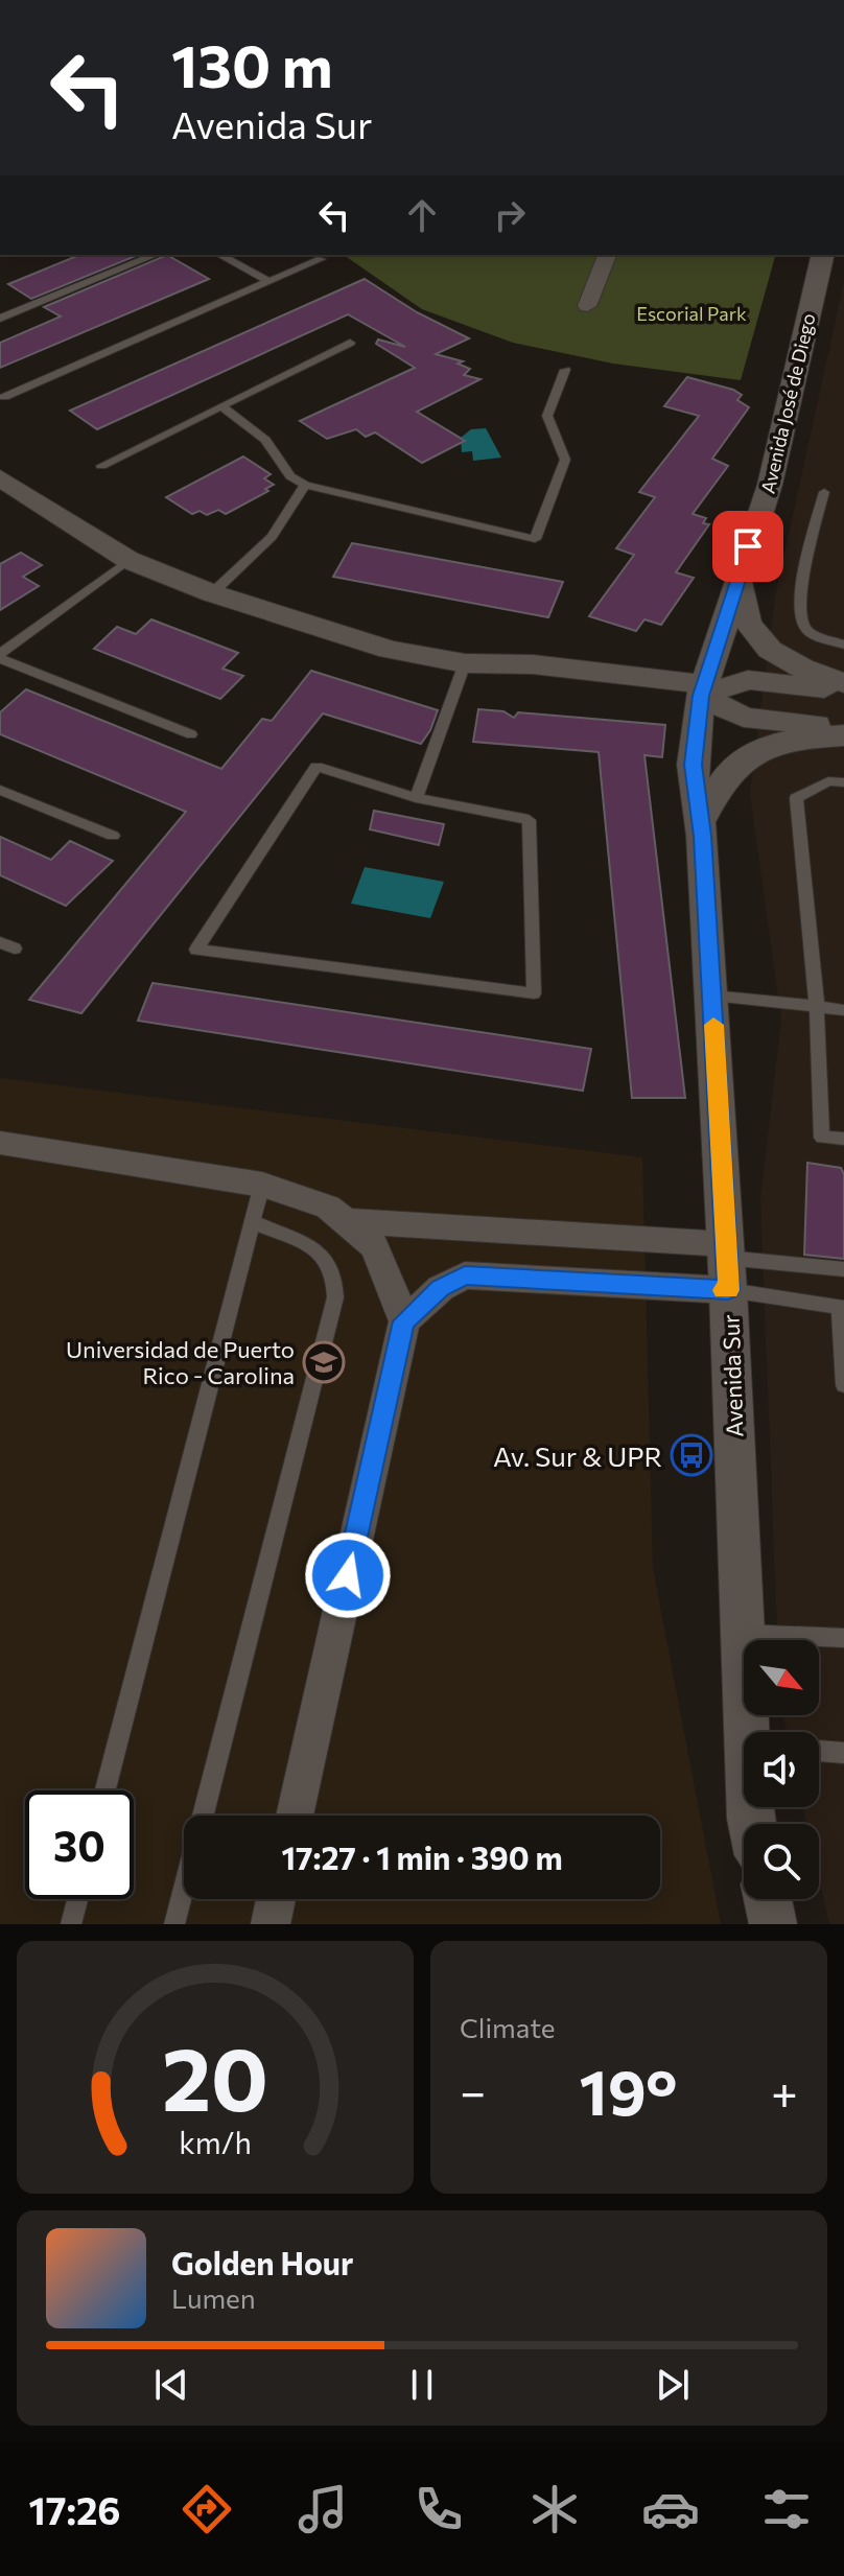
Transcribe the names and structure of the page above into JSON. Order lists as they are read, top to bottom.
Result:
{
  "streets": {
    "street": ["Avenida José de Diego", "Avenida Sur"]
  },
  "crossings": [
    ["Avenida José de Diego", "Avenida Sur"]
  ],
  "parks": ["Escorial Park"],
  "places": {
    "school or university": ["Universidad de Puerto Rico - Carolina"],
    "bus stop": ["Av. Sur & UPR"]
  },
  "north": "bottom right",
  "page": {
    "turn": ["130 m", "Avenida Sur"],
    "limit": "30",
    "trip": "17:27 · 1 min · 390 m",
    "tile": "Climate",
    "heat": ["−", "19°", "+"],
    "song": ["Golden Hour", "Lumen"],
    "tabs": "17:26",
    "gauge": ["20", "km/h"]
  }
}
